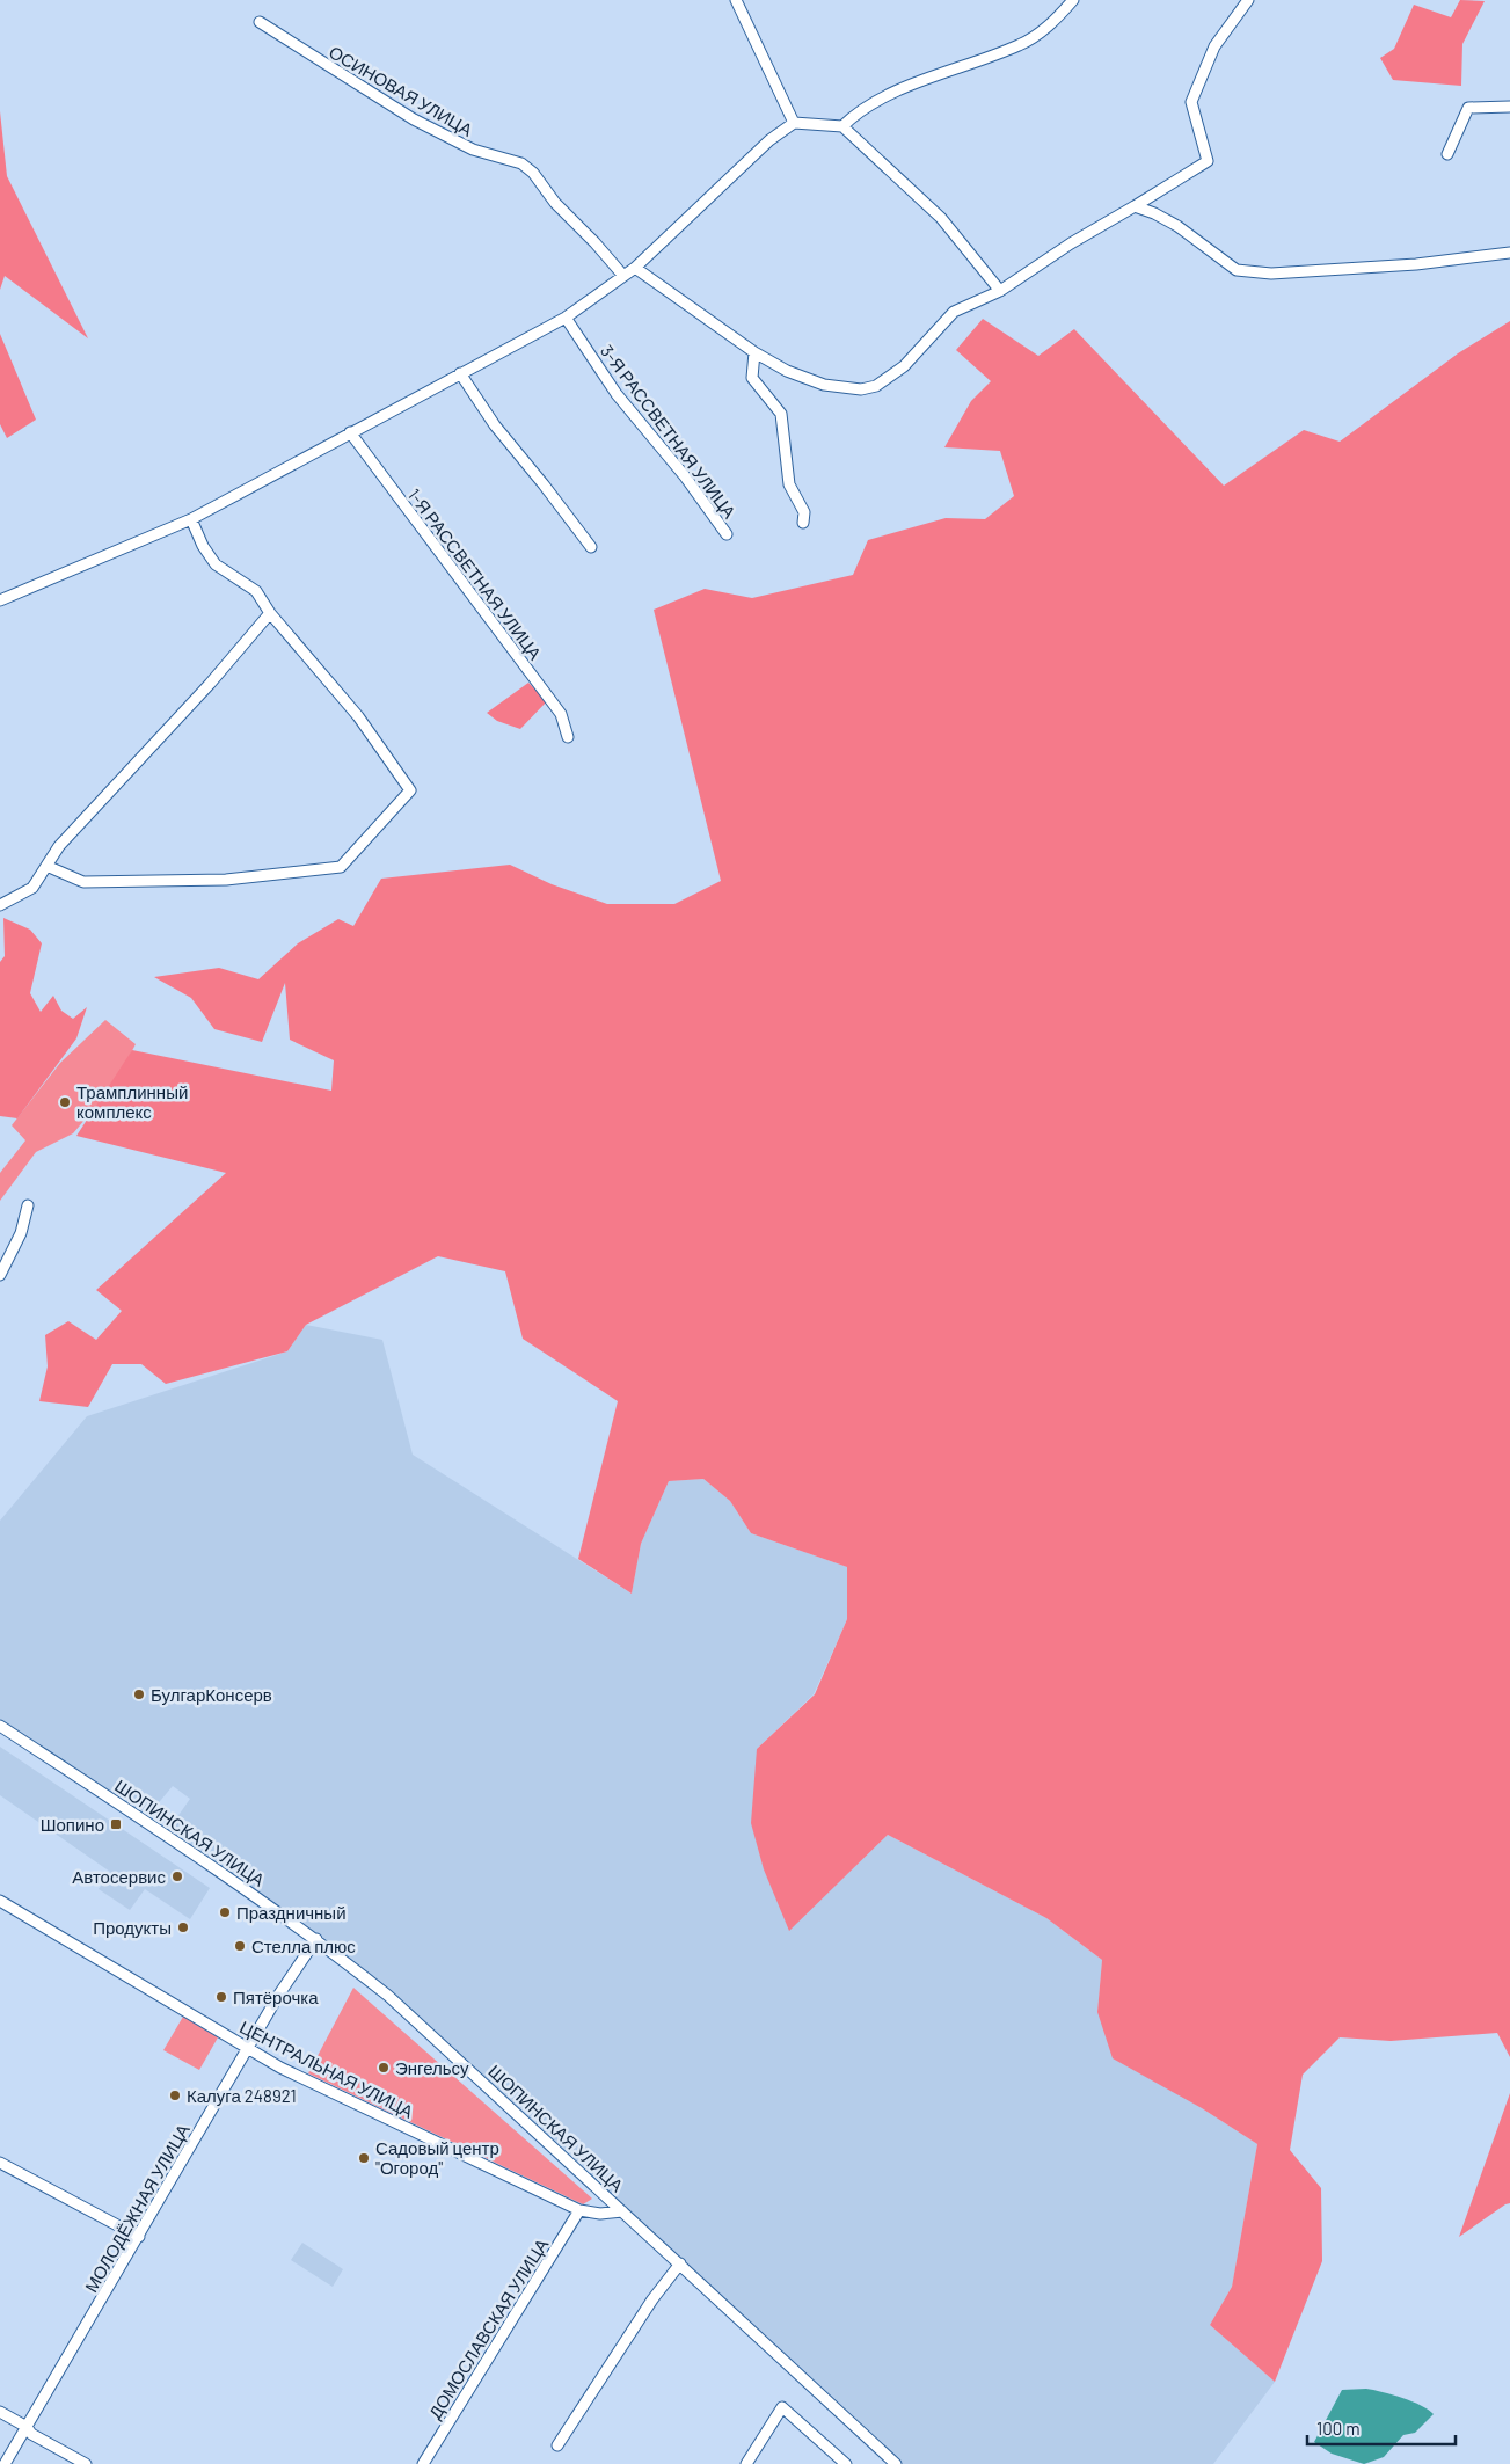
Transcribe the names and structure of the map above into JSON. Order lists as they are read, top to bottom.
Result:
{
  "streets": {
    "street": [
      "ОСИНОВАЯ УЛИЦА",
      "3-Я РАССВЕТНАЯ УЛИЦА",
      "1-Я РАССВЕТНАЯ УЛИЦА",
      "ШОПИНСКАЯ УЛИЦА",
      "ЦЕНТРАЛЬНАЯ УЛИЦА",
      "МОЛОДЁЖНАЯ УЛИЦА",
      "ДОМОСЛАВСКАЯ УЛИЦА"
    ]
  },
  "crossings": [
    ["ШОПИНСКАЯ УЛИЦА", "ЦЕНТРАЛЬНАЯ УЛИЦА"],
    ["ШОПИНСКАЯ УЛИЦА", "МОЛОДЁЖНАЯ УЛИЦА"],
    ["ЦЕНТРАЛЬНАЯ УЛИЦА", "МОЛОДЁЖНАЯ УЛИЦА"],
    ["ЦЕНТРАЛЬНАЯ УЛИЦА", "ДОМОСЛАВСКАЯ УЛИЦА"]
  ],
  "places": {
    "other": [
      "Трамплинный комплекс",
      "БулгарКонсерв",
      "Автосервис",
      "Праздничный",
      "Продукты",
      "Стелла плюс",
      "Пятёрочка",
      "Энгельсу",
      "Калуга 248921",
      "Садовый центр \"Огород\""
    ],
    "transit": ["Шопино"]
  },
  "scale_bar": "100 m"
}
